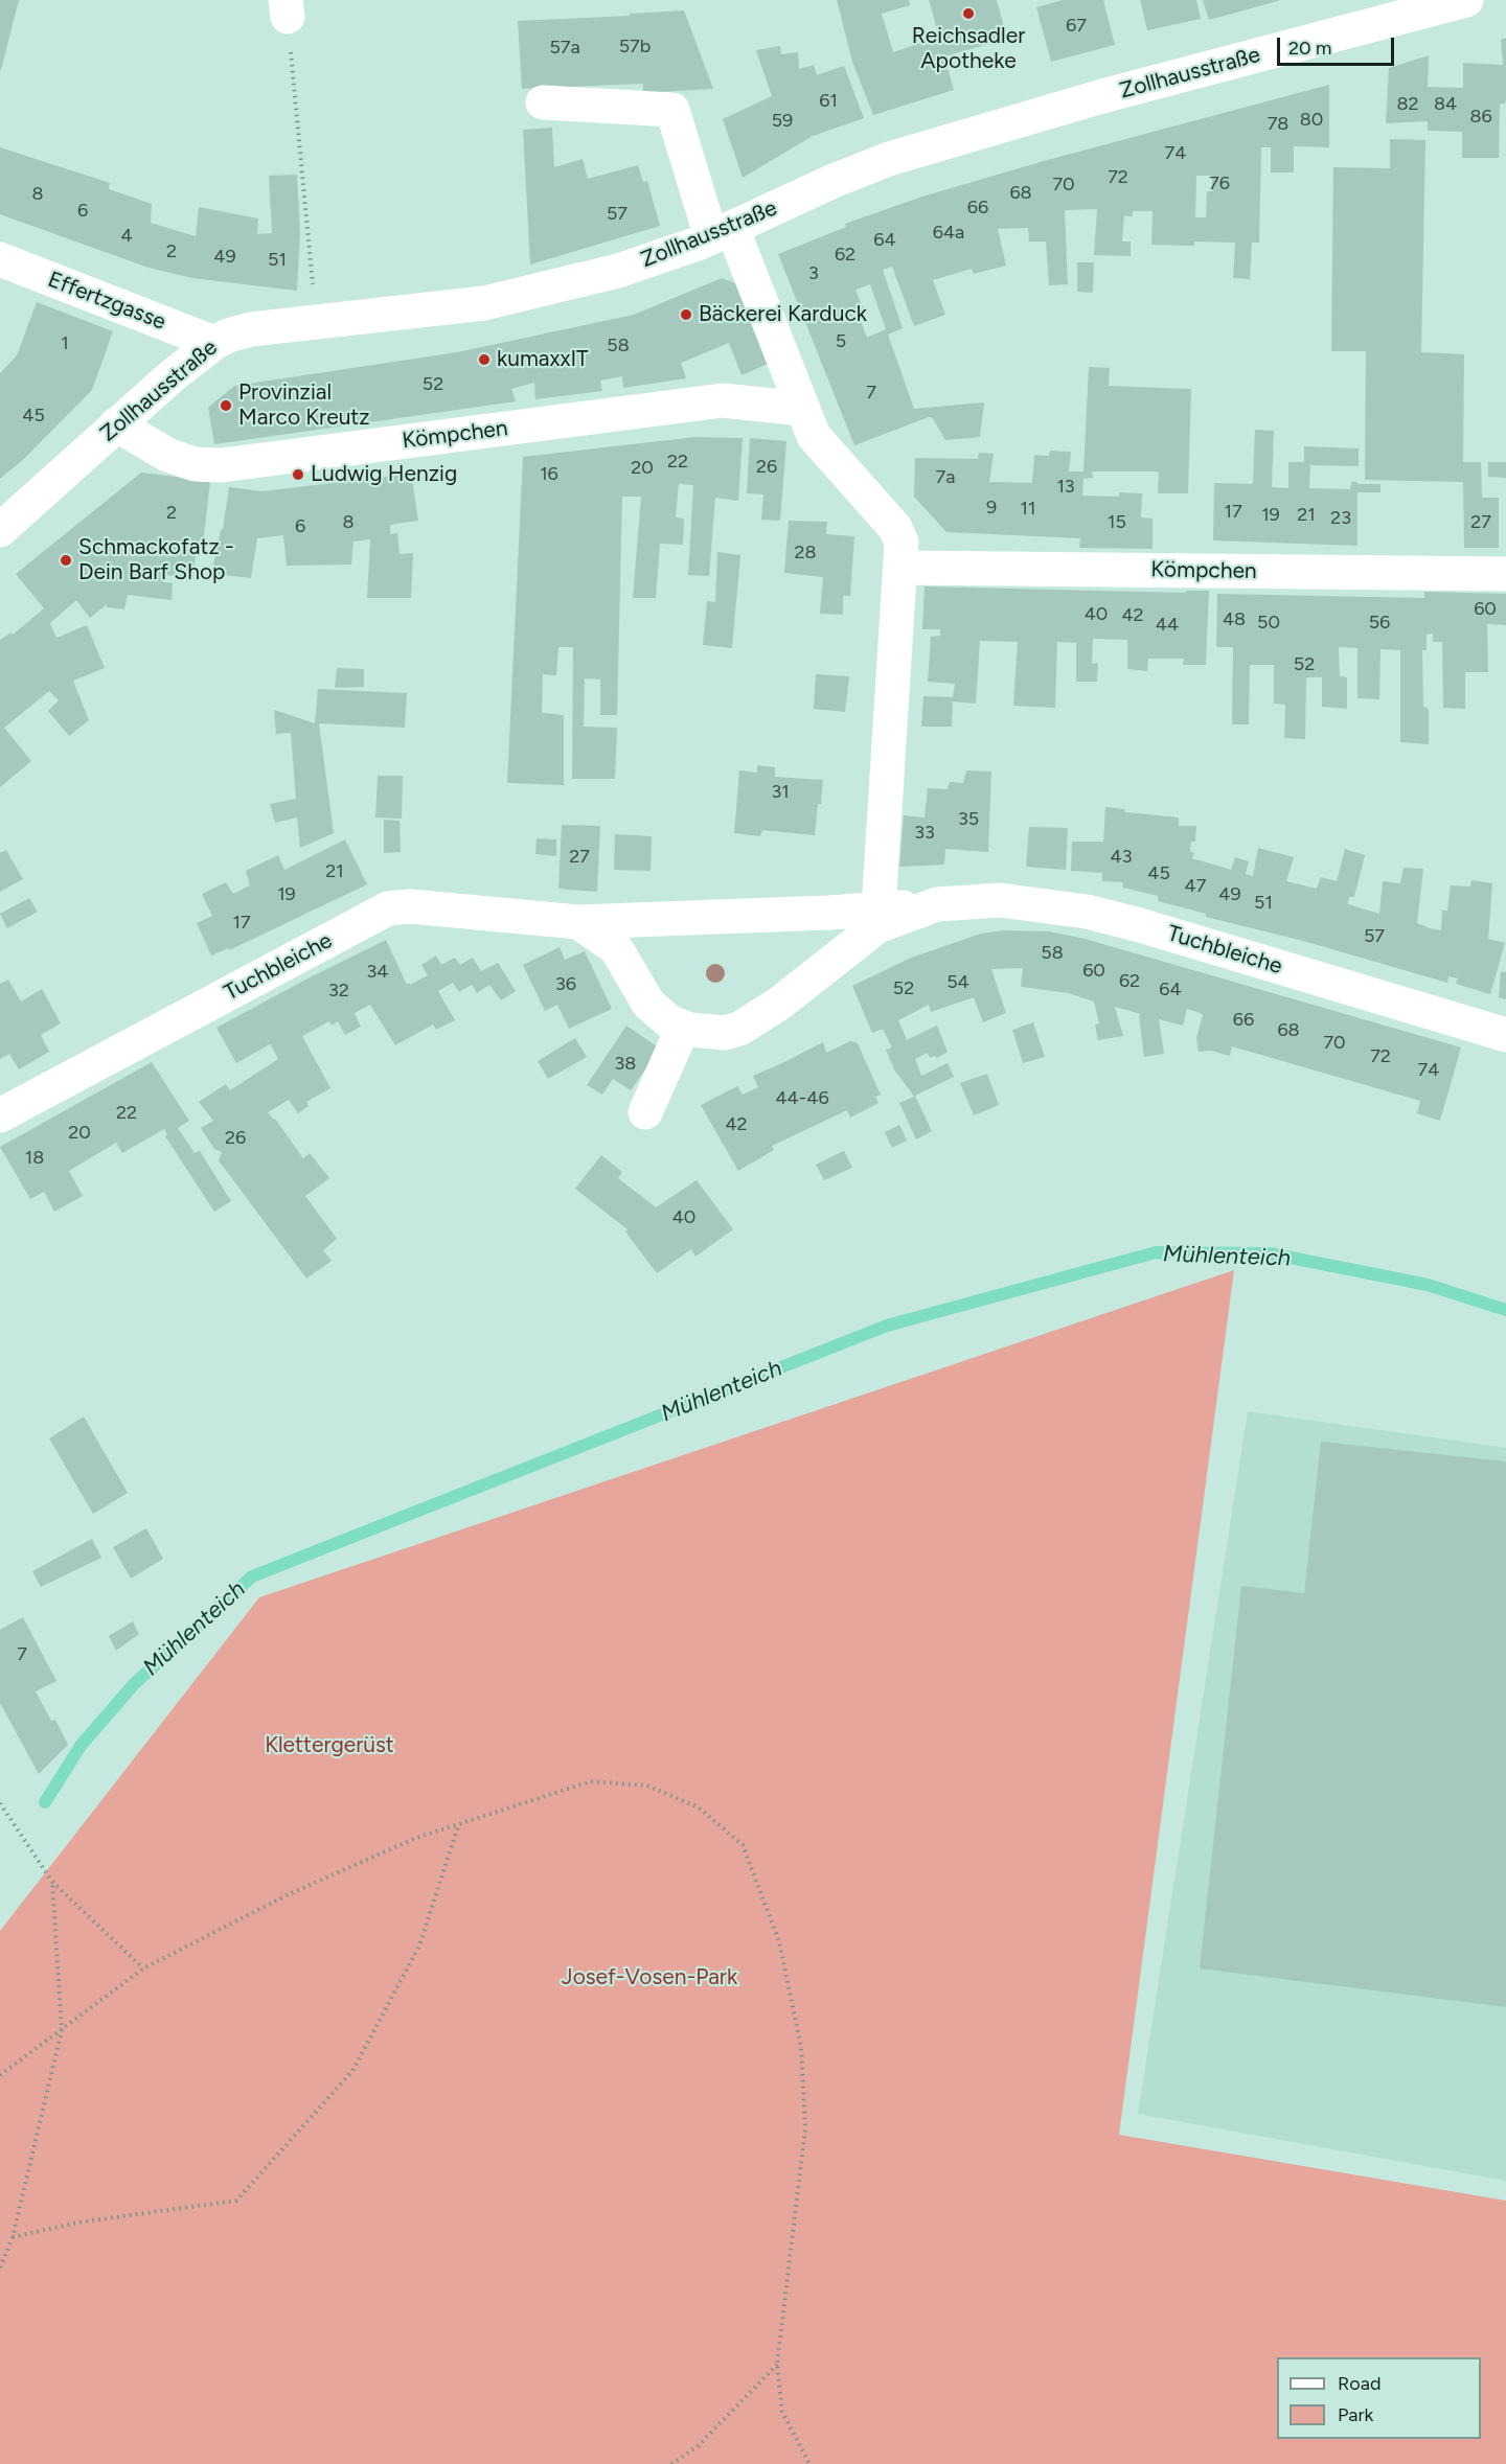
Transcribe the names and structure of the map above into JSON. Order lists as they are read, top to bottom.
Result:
{
  "streets": {
    "street": [
      "Zollhausstraße",
      "Effertzgasse",
      "Kömpchen",
      "Tuchbleiche"
    ]
  },
  "crossings": [
    ["Zollhausstraße", "Effertzgasse"],
    ["Zollhausstraße", "Kömpchen"]
  ],
  "water": ["Mühlenteich"],
  "parks": ["Klettergerüst", "Josef-Vosen-Park"],
  "places": [
    "Reichsadler Apotheke",
    "Bäckerei Karduck",
    "kumaxxIT",
    "Provinzial Marco Kreutz",
    "Ludwig Henzig",
    "Schmackofatz - Dein Barf Shop"
  ],
  "house_numbers": [
    "67",
    "57b",
    "57a",
    "61",
    "82",
    "84",
    "86",
    "80",
    "59",
    "78",
    "74",
    "72",
    "76",
    "70",
    "68",
    "8",
    "66",
    "6",
    "57",
    "64a",
    "4",
    "64",
    "2",
    "62",
    "49",
    "51",
    "3",
    "5",
    "1",
    "58",
    "52",
    "7",
    "45",
    "22",
    "26",
    "20",
    "16",
    "7a",
    "13",
    "9",
    "11",
    "17",
    "2",
    "19",
    "21",
    "23",
    "8",
    "15",
    "27",
    "6",
    "28",
    "60",
    "40",
    "42",
    "48",
    "50",
    "56",
    "44",
    "52",
    "31",
    "35",
    "33",
    "27",
    "43",
    "21",
    "45",
    "47",
    "19",
    "49",
    "51",
    "17",
    "57",
    "58",
    "60",
    "34",
    "62",
    "54",
    "36",
    "52",
    "64",
    "32",
    "66",
    "68",
    "70",
    "72",
    "38",
    "74",
    "44-46",
    "22",
    "42",
    "20",
    "26",
    "18",
    "40",
    "7"
  ],
  "legend": ["Road", "Park"],
  "scale_bar": "20 m"
}
